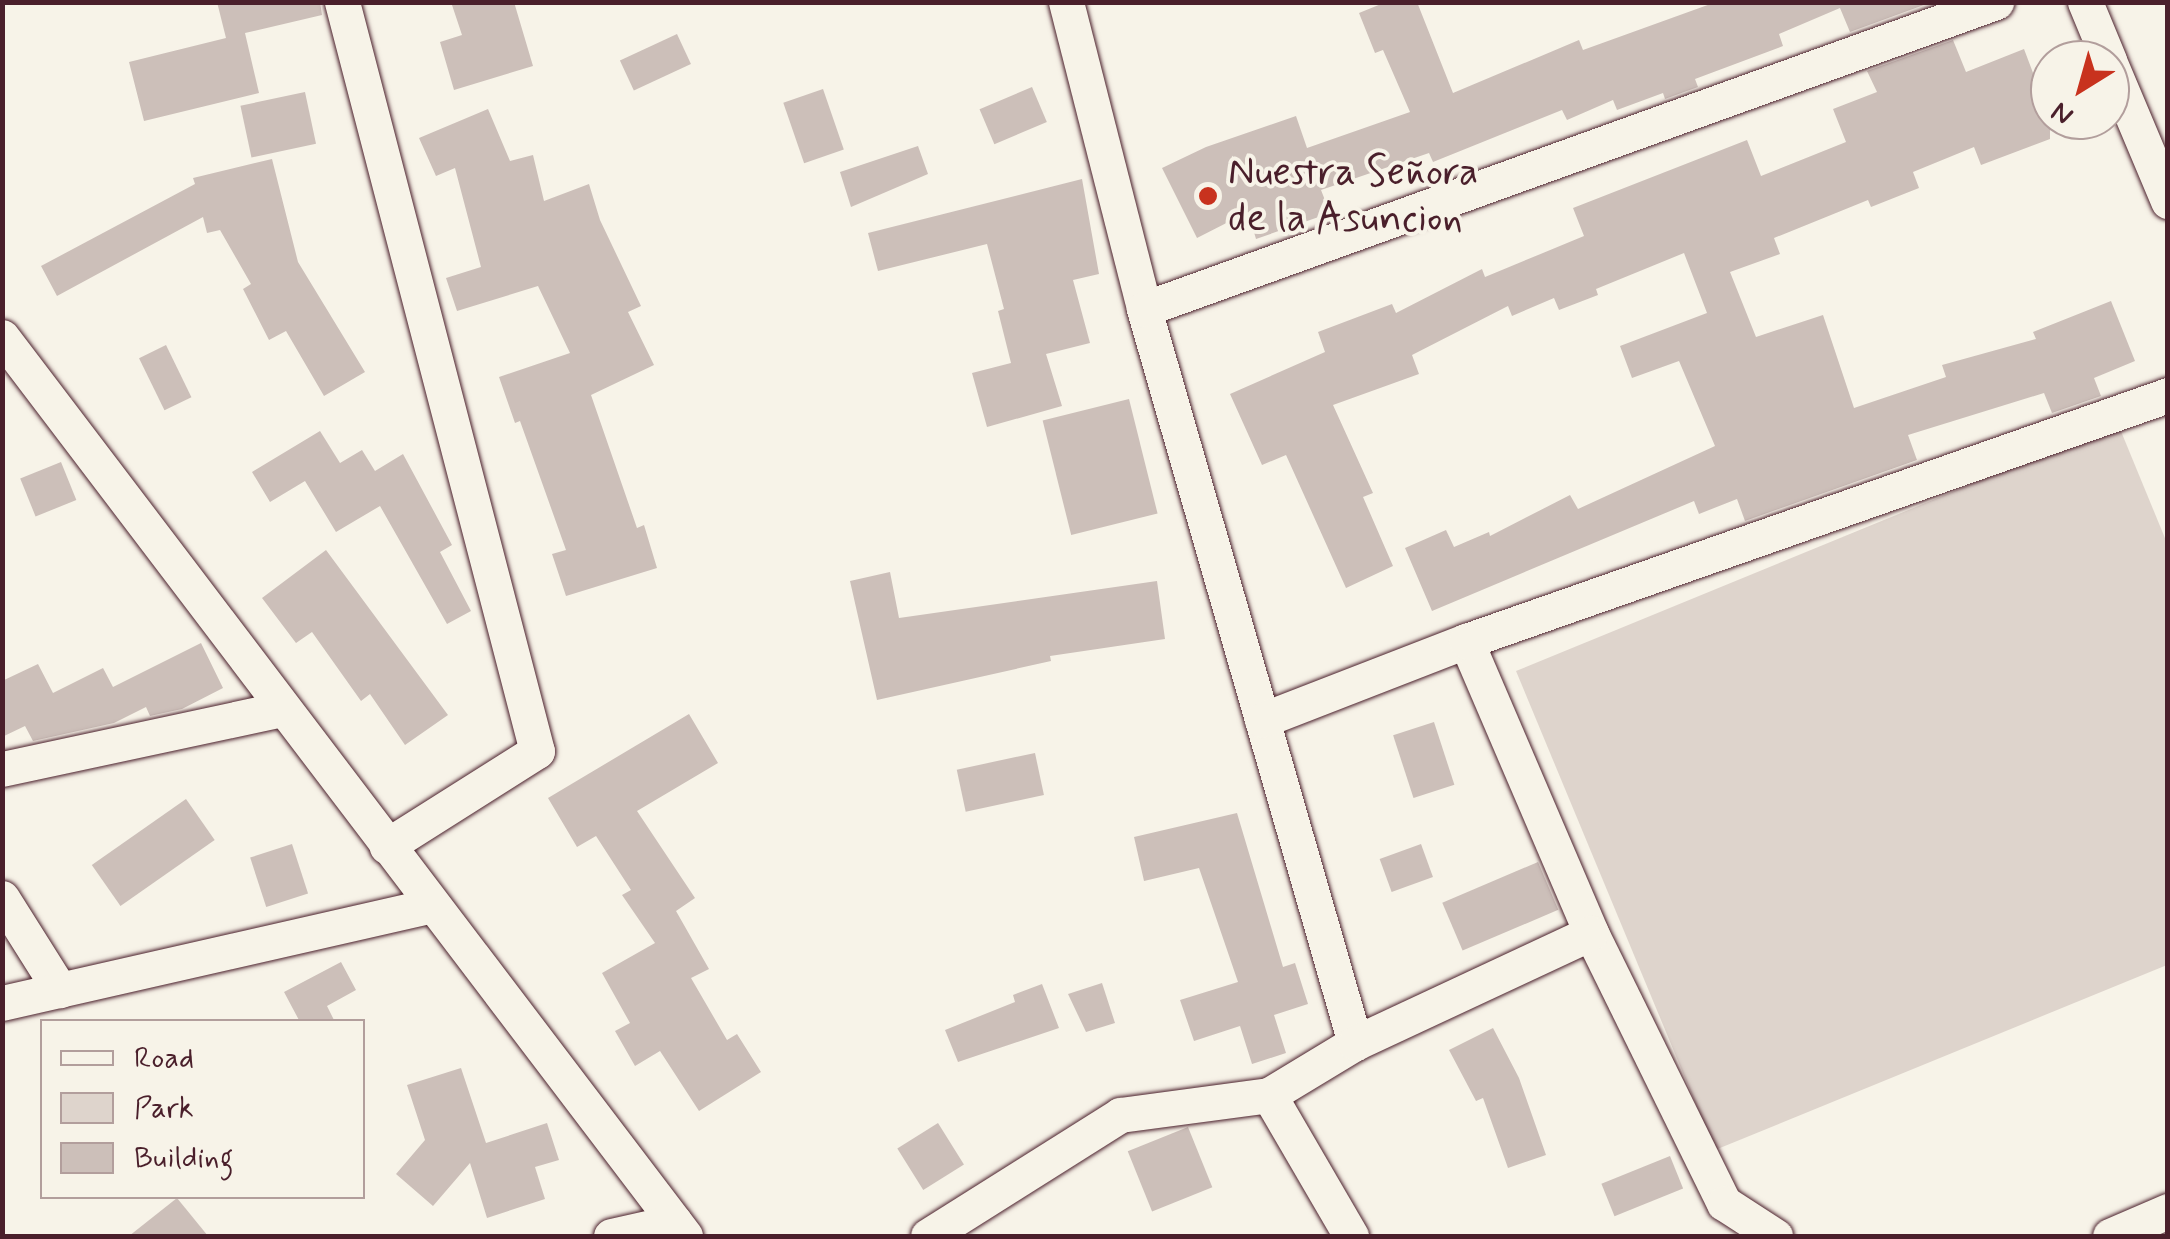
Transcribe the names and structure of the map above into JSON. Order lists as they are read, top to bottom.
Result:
{
  "places": ["Nuestra Señora de la Asuncion"],
  "legend": ["Road", "Park", "Building"],
  "north": "bottom left"
}
